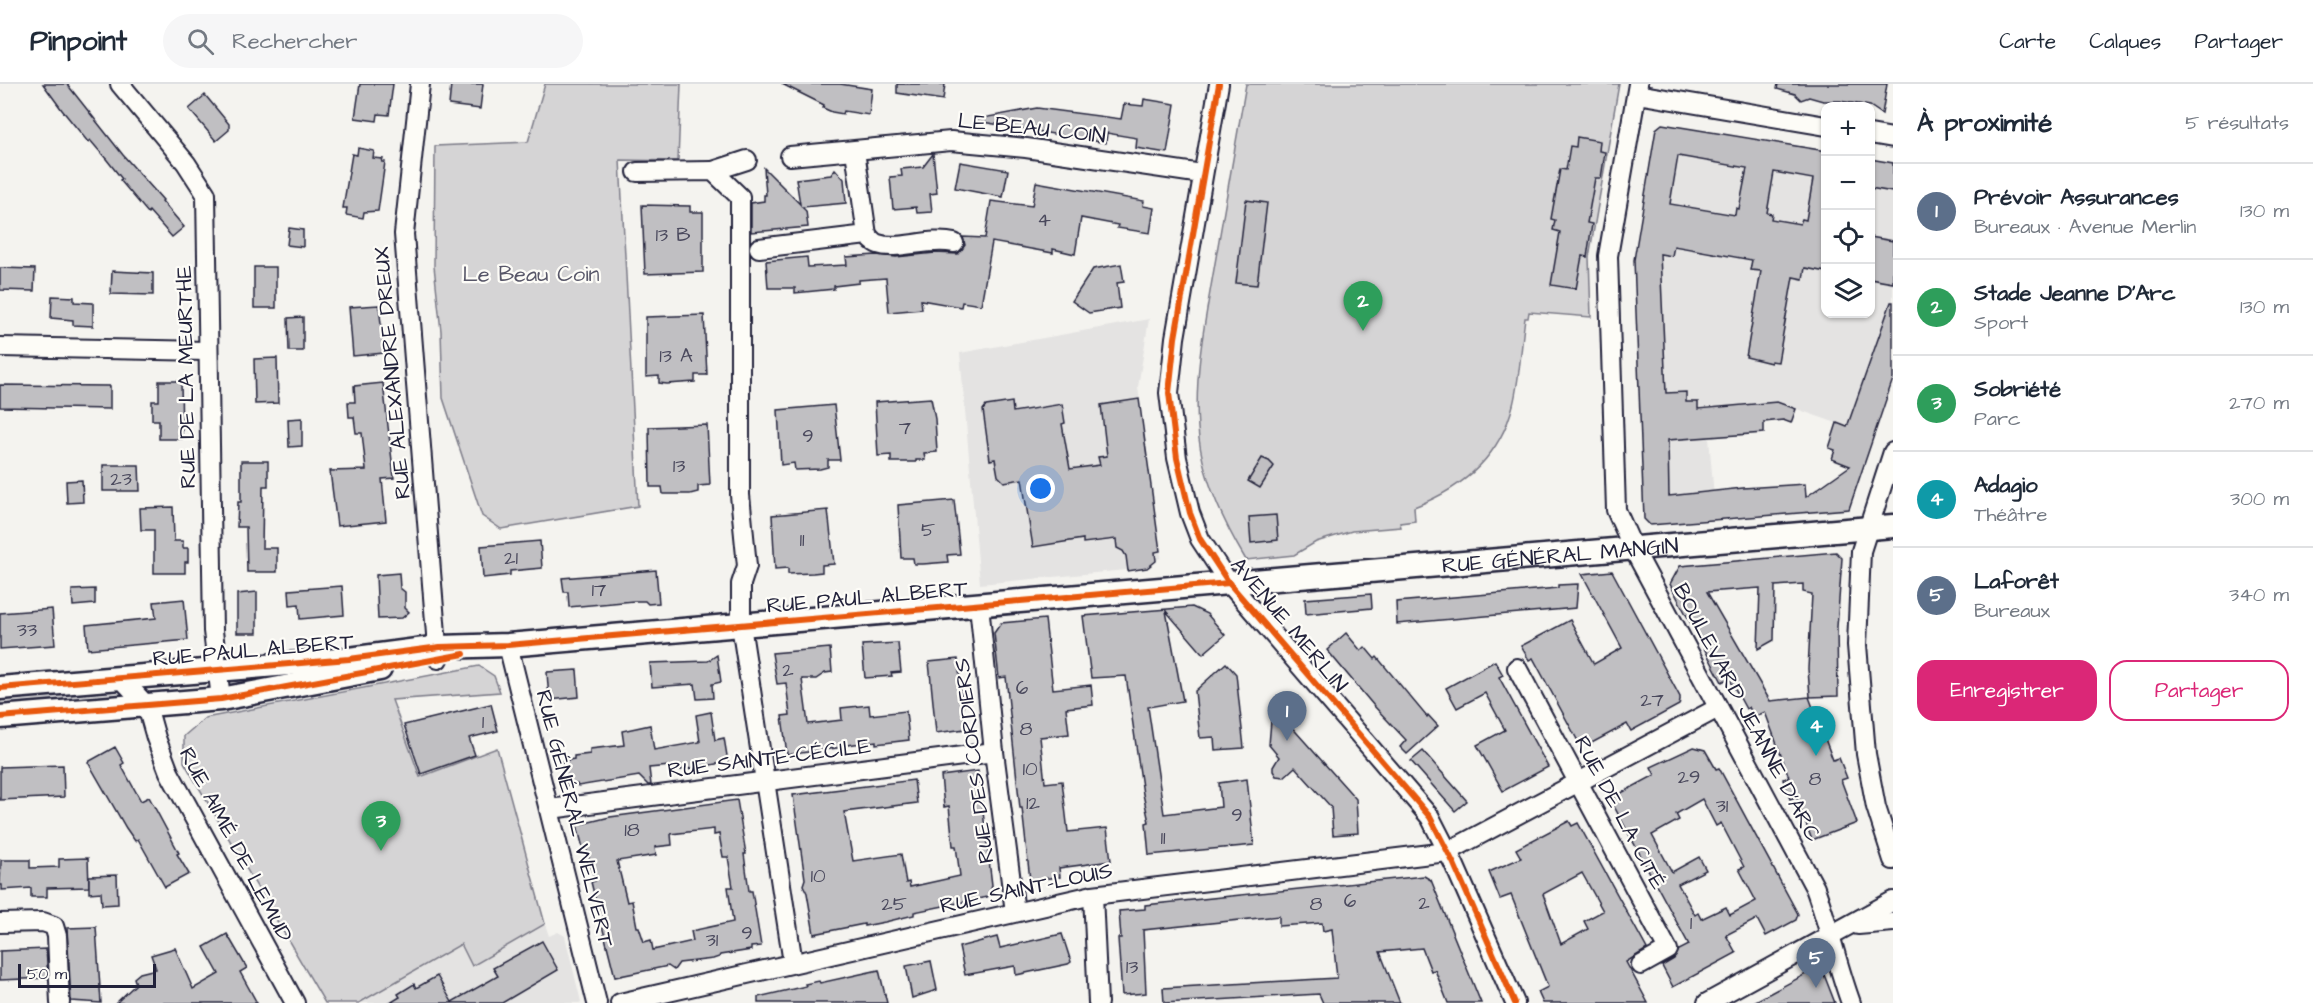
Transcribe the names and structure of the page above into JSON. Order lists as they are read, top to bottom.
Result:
{
  "streets": {
    "main road": ["RUE GÉNÉRAL MANGIN", "RUE PAUL ALBERT"],
    "street": [
      "LE BEAU COIN",
      "RUE ALEXANDRE DREUX",
      "RUE DE LA MEURTHE",
      "AVENUE MERLIN",
      "BOULEVARD JEANNE D'ARC",
      "RUE SAINTE-CÉCILE",
      "RUE DES CORDIERS",
      "RUE DE LA CITÉ",
      "RUE GÉNÉRAL WELVERT",
      "RUE AIMÉ DE LEMUD",
      "RUE SAINT-LOUIS"
    ]
  },
  "crossings": [
    ["LE BEAU COIN", "AVENUE MERLIN"],
    ["RUE ALEXANDRE DREUX", "RUE PAUL ALBERT"],
    ["RUE DE LA MEURTHE", "RUE PAUL ALBERT"],
    ["RUE GÉNÉRAL MANGIN", "RUE PAUL ALBERT"],
    ["RUE GÉNÉRAL MANGIN", "AVENUE MERLIN"],
    ["RUE GÉNÉRAL MANGIN", "BOULEVARD JEANNE D'ARC"],
    ["RUE PAUL ALBERT", "AVENUE MERLIN"],
    ["RUE PAUL ALBERT", "RUE DES CORDIERS"],
    ["RUE PAUL ALBERT", "RUE GÉNÉRAL WELVERT"],
    ["RUE PAUL ALBERT", "RUE AIMÉ DE LEMUD"],
    ["AVENUE MERLIN", "RUE SAINT-LOUIS"],
    ["RUE SAINTE-CÉCILE", "RUE DES CORDIERS"],
    ["RUE SAINTE-CÉCILE", "RUE GÉNÉRAL WELVERT"],
    ["RUE DES CORDIERS", "RUE SAINT-LOUIS"]
  ],
  "parks": ["Le Beau Coin"],
  "house_numbers": [
    "4",
    "13 B",
    "13 A",
    "7",
    "9",
    "13",
    "23",
    "5",
    "11",
    "21",
    "17",
    "33",
    "2",
    "6",
    "27",
    "1",
    "8",
    "10",
    "29",
    "8",
    "12",
    "31",
    "9",
    "18",
    "11",
    "10",
    "6",
    "2",
    "25",
    "8",
    "1",
    "9",
    "31",
    "13"
  ],
  "scale_bar": "50 m",
  "page": {
    "header": "Pinpoint",
    "search": "Rechercher",
    "nav": ["Carte", "Calques", "Partager"],
    "heading": ["À proximité", "5 résultats"],
    "map_buttons": ["+", "−"],
    "list": [
      {
        "mark": "1",
        "name": "Prévoir Assurances",
        "note": "Bureaux · Avenue Merlin",
        "value": "130 m"
      },
      {
        "mark": "2",
        "name": "Stade Jeanne D'Arc",
        "note": "Sport",
        "value": "130 m"
      },
      {
        "mark": "3",
        "name": "Sobriété",
        "note": "Parc",
        "value": "270 m"
      },
      {
        "mark": "4",
        "name": "Adagio",
        "note": "Théâtre",
        "value": "300 m"
      },
      {
        "mark": "5",
        "name": "Laforêt",
        "note": "Bureaux",
        "value": "340 m"
      }
    ],
    "pins": [
      "2",
      "1",
      "4",
      "3",
      "5"
    ],
    "buttons": ["Enregistrer", "Partager"],
    "scale": "50 m"
  }
}
